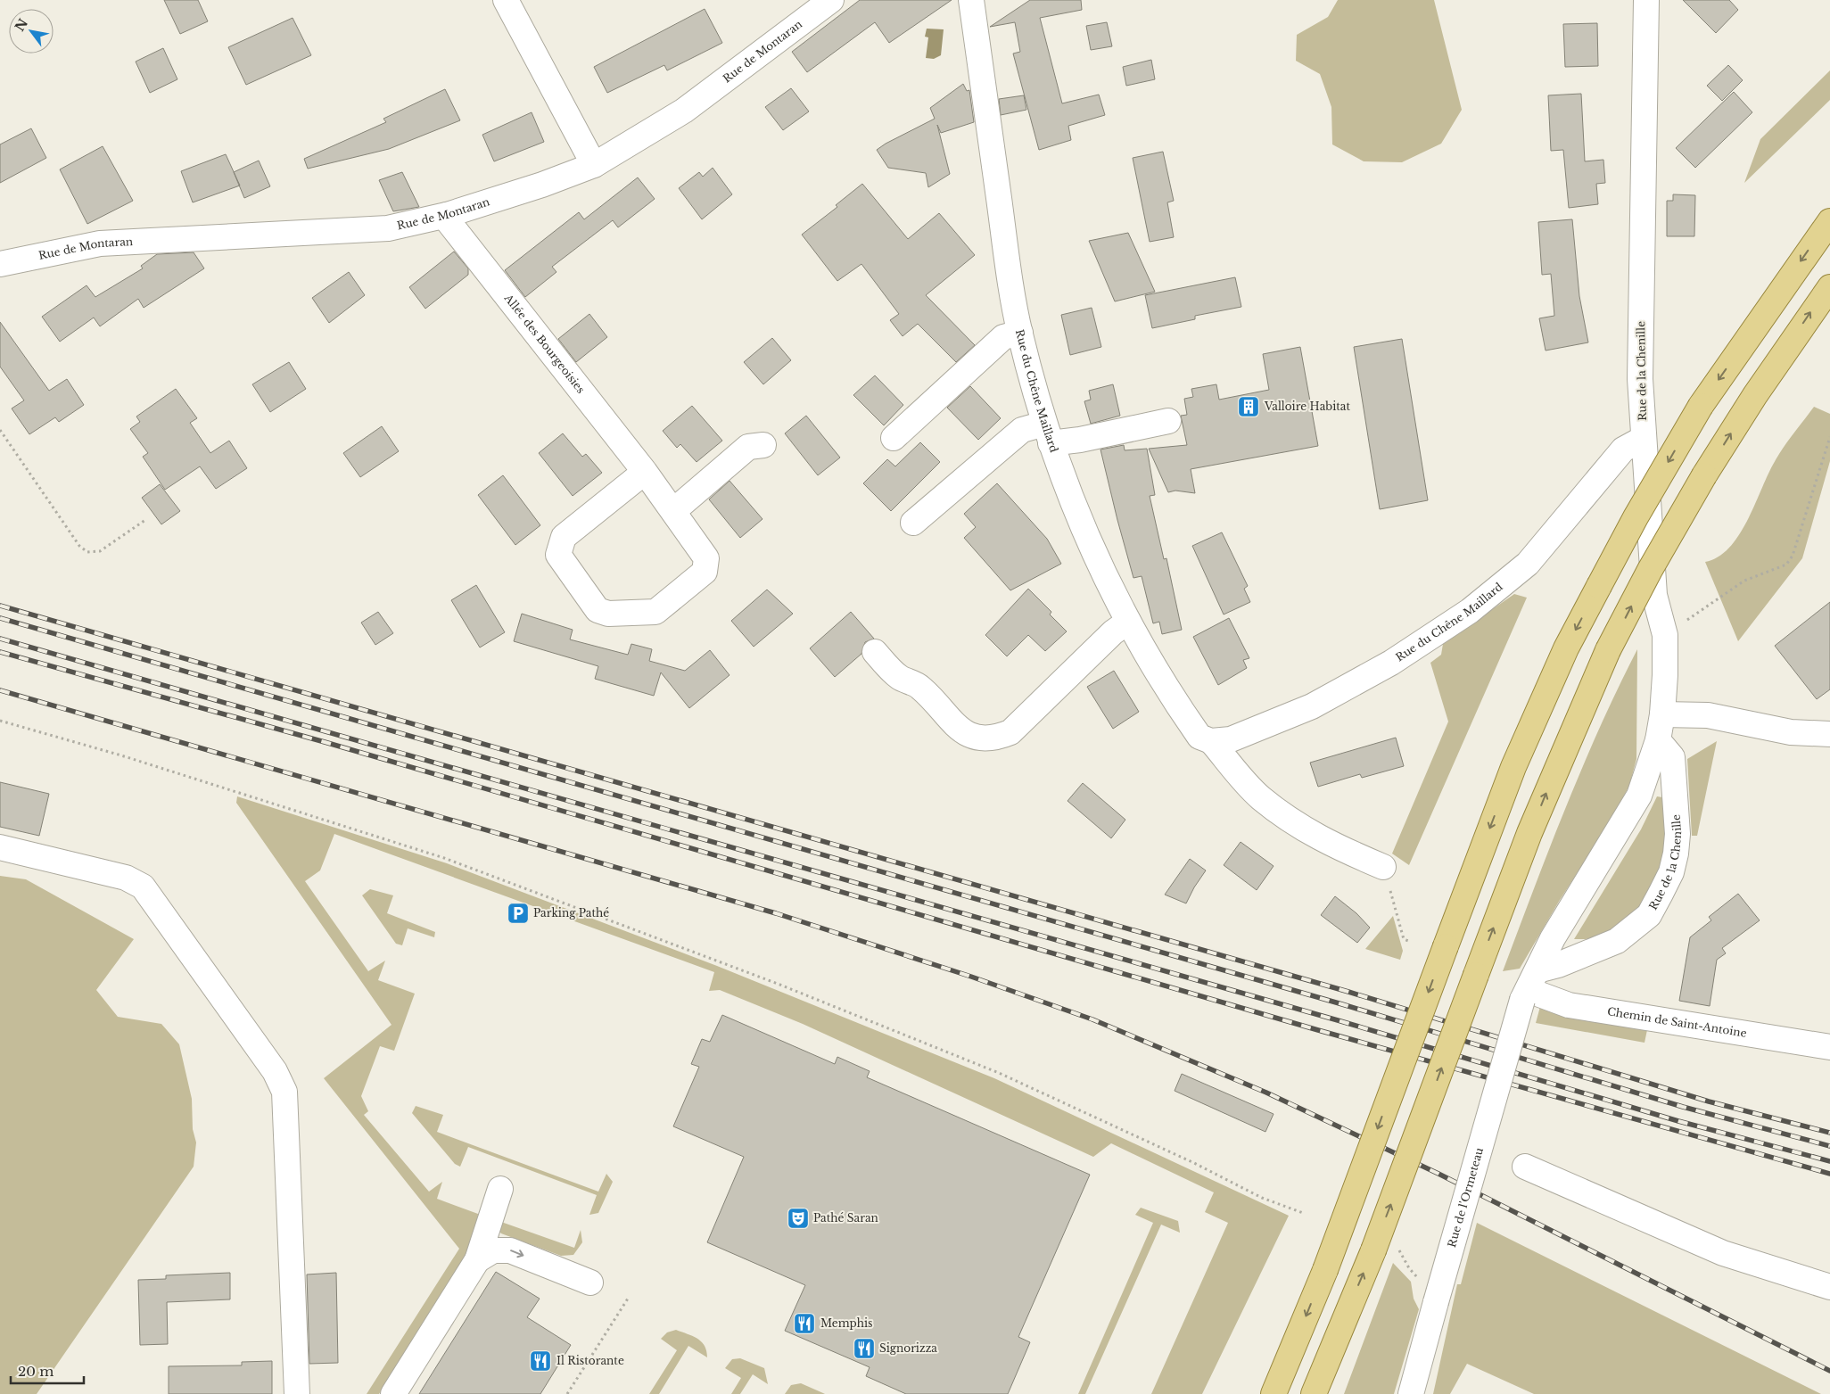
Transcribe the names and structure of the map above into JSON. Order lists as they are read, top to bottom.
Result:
{
  "streets": {
    "street": [
      "Rue de Montaran",
      "Allée des Bourgeoisies",
      "Rue de la Chenille",
      "Rue du Chêne Maillard",
      "Chemin de Saint-Antoine",
      "Rue de l'Ormeteau"
    ]
  },
  "crossings": [
    ["Rue de Montaran", "Allée des Bourgeoisies"],
    ["Rue de la Chenille", "Rue du Chêne Maillard"],
    ["Rue de la Chenille", "Chemin de Saint-Antoine"],
    ["Rue de la Chenille", "Rue de l'Ormeteau"],
    ["Chemin de Saint-Antoine", "Rue de l'Ormeteau"]
  ],
  "places": {
    "building": ["Valloire Habitat"],
    "parking": ["Parking Pathé"],
    "theatre": ["Pathé Saran"],
    "restaurant": ["Memphis", "Signorizza", "Il Ristorante"]
  },
  "scale_bar": "20 m",
  "north": "top left"
}
